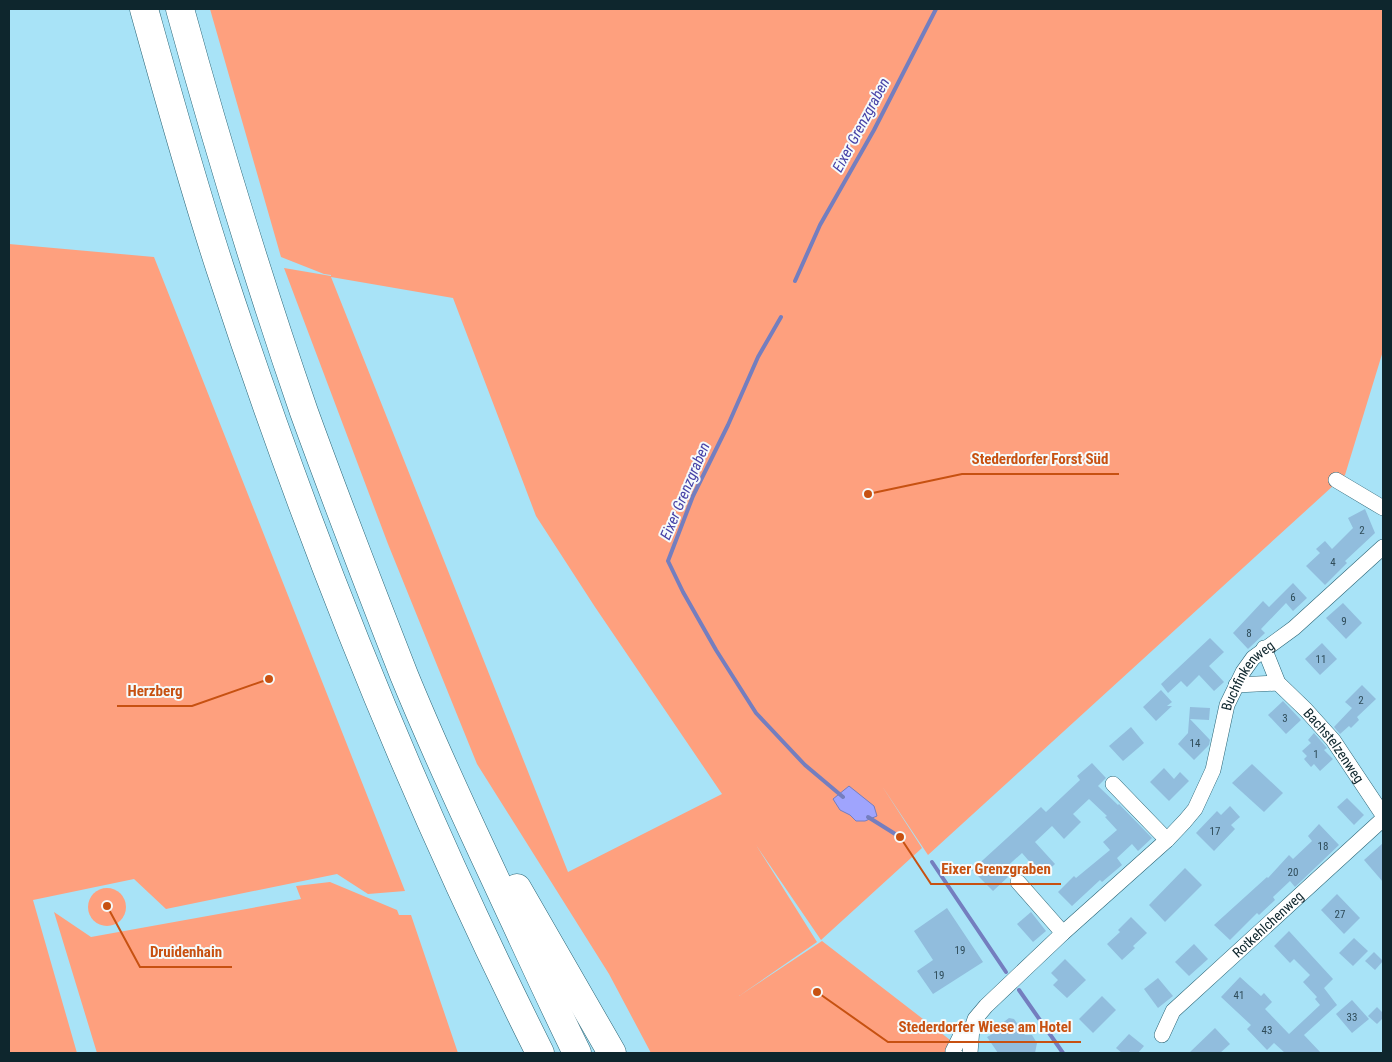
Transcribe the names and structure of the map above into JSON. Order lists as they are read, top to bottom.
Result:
{
  "streets": {
    "street": ["Buchfinkenweg", "Bachstelzenweg", "Rotkehlchenweg"]
  },
  "crossings": [
    ["Buchfinkenweg", "Bachstelzenweg"]
  ],
  "water": ["Eixer Grenzgraben"],
  "places": [
    "Stederdorfer Forst Süd",
    "Herzberg",
    "Eixer Grenzgraben",
    "Druidenhain",
    "Stederdorfer Wiese am Hotel"
  ],
  "house_numbers": [
    "2",
    "4",
    "6",
    "9",
    "8",
    "11",
    "2",
    "3",
    "14",
    "1",
    "17",
    "18",
    "20",
    "27",
    "19",
    "19",
    "41",
    "33",
    "43"
  ]
}
